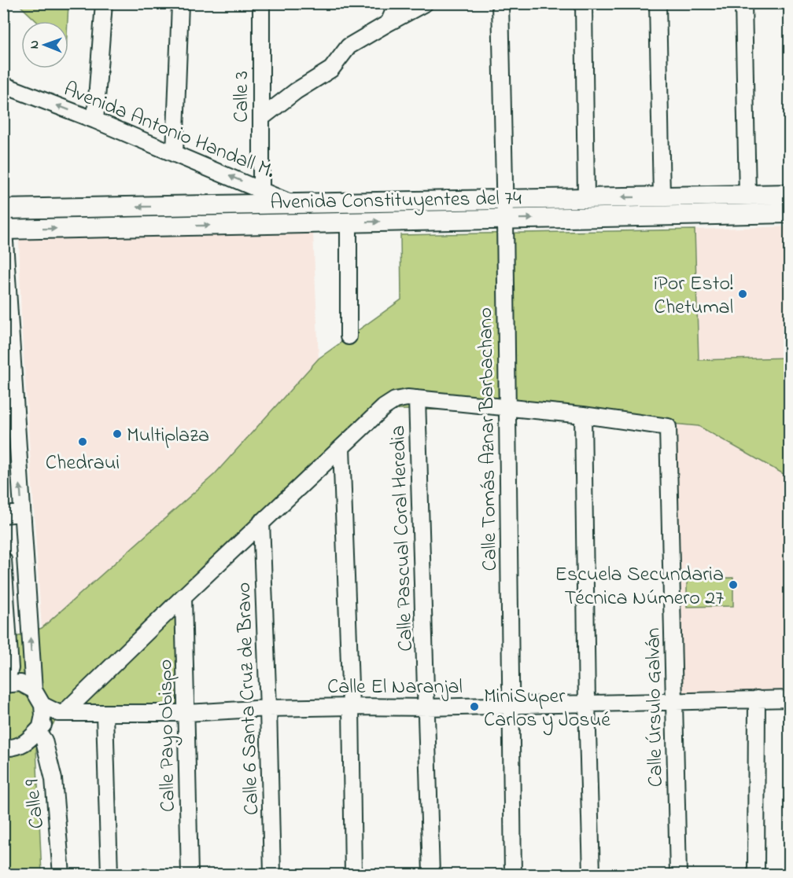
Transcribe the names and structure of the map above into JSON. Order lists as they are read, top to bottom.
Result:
{
  "streets": {
    "main road": ["Avenida Constituyentes del 74"],
    "street": [
      "Calle 3",
      "Avenida Antonio Handall M.",
      "Calle Tomás Aznar Barbachano",
      "Calle Pascual Coral Heredia",
      "Calle El Naranjal",
      "Calle 6 Santa Cruz de Bravo",
      "Calle Úrsulo Galván",
      "Calle Payo Obispo",
      "Calle 9"
    ]
  },
  "crossings": [
    ["Calle 3", "Avenida Antonio Handall M."],
    ["Avenida Antonio Handall M.", "Avenida Constituyentes del 74"],
    ["Avenida Constituyentes del 74", "Calle Tomás Aznar Barbachano"],
    ["Calle Tomás Aznar Barbachano", "Calle El Naranjal"],
    ["Calle Pascual Coral Heredia", "Calle El Naranjal"],
    ["Calle El Naranjal", "Calle 6 Santa Cruz de Bravo"],
    ["Calle El Naranjal", "Calle Úrsulo Galván"],
    ["Calle El Naranjal", "Calle Payo Obispo"]
  ],
  "one_way": ["Avenida Antonio Handall M."],
  "places": [
    "¡Por Esto! Chetumal",
    "Multiplaza",
    "Chedraui",
    "Escuela Secundaria Técnica Número 27",
    "MiniSuper Carlos y Josué"
  ],
  "north": "left"
}
